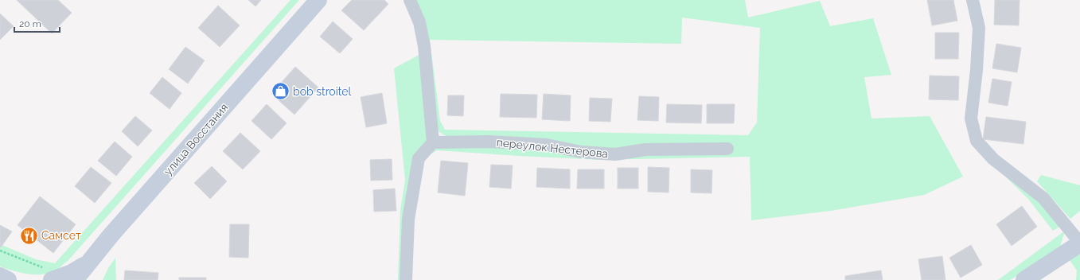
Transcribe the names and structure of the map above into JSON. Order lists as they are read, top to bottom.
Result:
{
  "streets": {
    "street": ["улица Восстания", "переулок Нестерова"]
  },
  "places": {
    "shop": ["bob stroitel"],
    "restaurant": ["Самсет"]
  },
  "scale_bar": "20 m"
}
